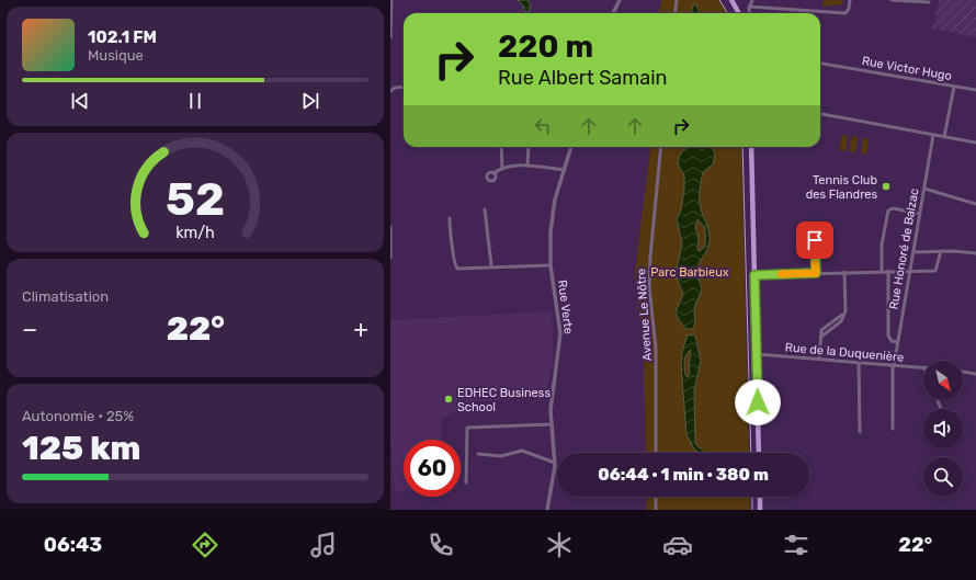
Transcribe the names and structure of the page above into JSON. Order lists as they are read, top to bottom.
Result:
{
  "streets": {
    "street": [
      "Rue Victor Hugo",
      "Rue Honoré de Balzac",
      "Rue Verte",
      "Avenue Le Nôtre",
      "Rue de la Duquenière"
    ]
  },
  "crossings": [
    ["Rue Honoré de Balzac", "Rue de la Duquenière"]
  ],
  "parks": ["Parc Barbieux"],
  "places": ["Tennis Club des Flandres", "EDHEC Business School"],
  "north": "bottom right",
  "page": {
    "turn": ["220 m", "Rue Albert Samain"],
    "song": ["102.1 FM", "Musique"],
    "tile": [
      "Climatisation",
      ["Autonomie · 25%", "125 km"]
    ],
    "heat": ["−", "22°", "+"],
    "limit": "60",
    "trip": "06:44 · 1 min · 380 m",
    "tabs": ["06:43", "22°"],
    "gauge": ["52", "km/h"]
  }
}
